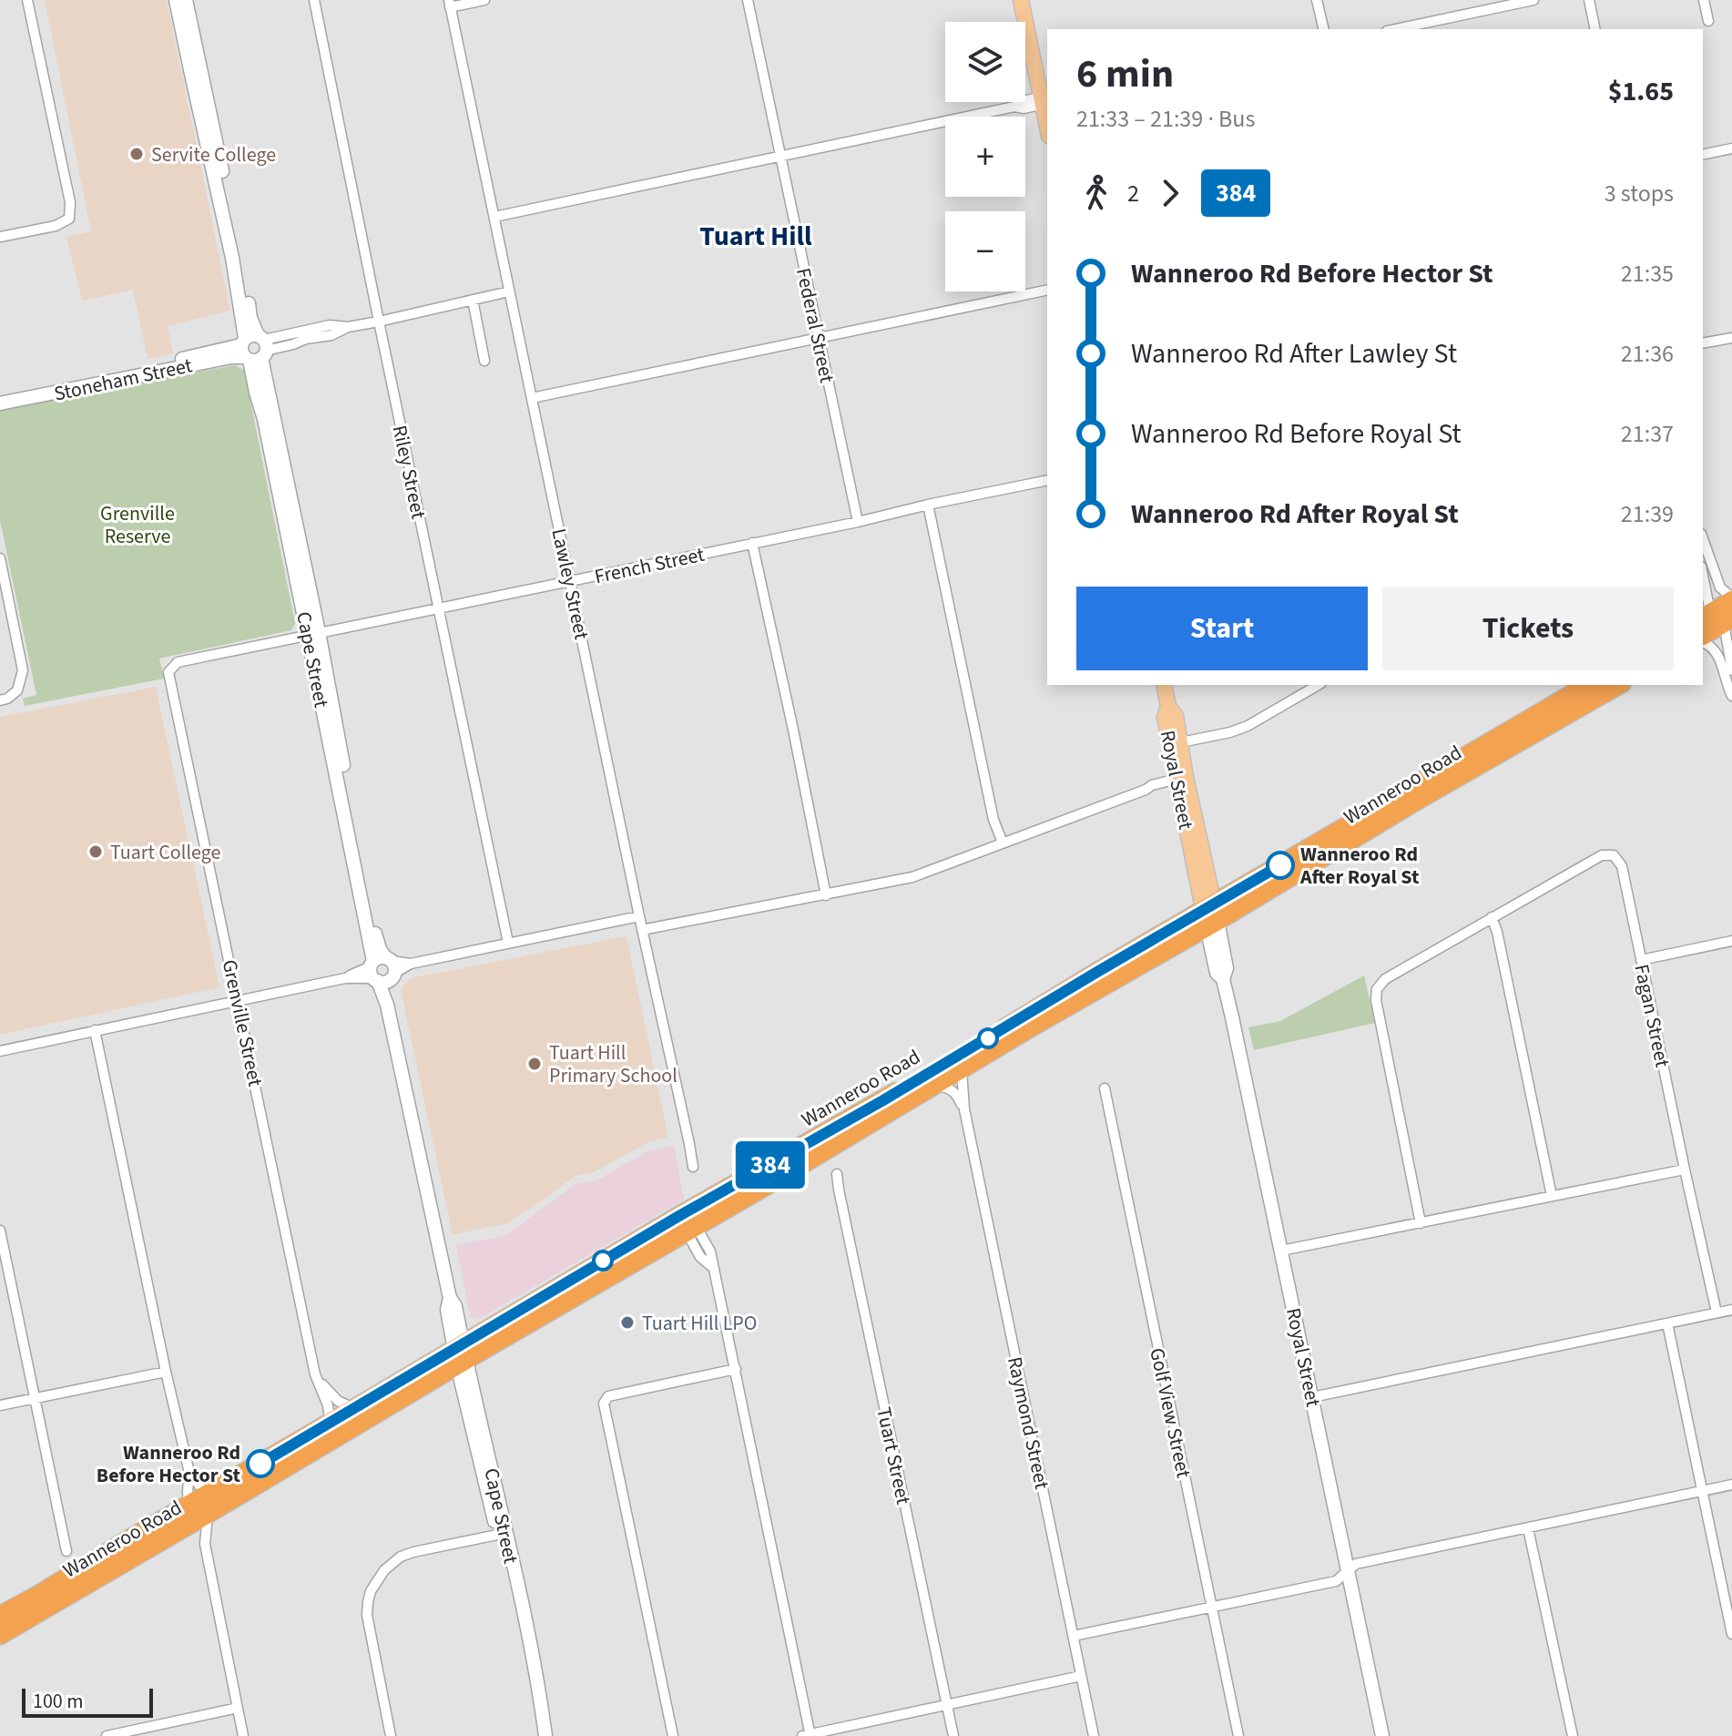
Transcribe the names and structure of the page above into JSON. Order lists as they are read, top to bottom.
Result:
{
  "streets": {
    "highway": ["Wanneroo Road"],
    "main road": ["Royal Street"],
    "street": [
      "Federal Street",
      "Stoneham Street",
      "Riley Street",
      "French Street",
      "Lawley Street",
      "Cape Street",
      "Fagan Street",
      "Grenville Street",
      "Golf View Street",
      "Raymond Street",
      "Tuart Street"
    ]
  },
  "crossings": [
    ["Federal Street", "French Street"],
    ["Stoneham Street", "Riley Street"],
    ["Stoneham Street", "Lawley Street"],
    ["Stoneham Street", "Cape Street"],
    ["Riley Street", "French Street"],
    ["French Street", "Lawley Street"],
    ["French Street", "Cape Street"],
    ["French Street", "Grenville Street"],
    ["Cape Street", "Wanneroo Road"],
    ["Royal Street", "Wanneroo Road"],
    ["Wanneroo Road", "Grenville Street"],
    ["Wanneroo Road", "Raymond Street"]
  ],
  "districts": ["Tuart Hill"],
  "parks": ["Grenville Reserve"],
  "places": [
    "Servite College",
    "Tuart College",
    "Wanneroo Rd After Royal St",
    "Tuart Hill Primary School",
    "Tuart Hill LPO",
    "Wanneroo Rd Before Hector St"
  ],
  "lines": ["bus line 384"],
  "scale_bar": "100 m",
  "page": {
    "on_map": "384",
    "map_buttons": ["+", "−"],
    "heading": ["6 min", "21:33 – 21:39 · Bus", "$1.65"],
    "legs": ["2", "384", "3 stops"],
    "list": [
      {
        "name": "Wanneroo Rd Before Hector St",
        "value": "21:35"
      },
      {
        "name": "Wanneroo Rd After Lawley St",
        "value": "21:36"
      },
      {
        "name": "Wanneroo Rd Before Royal St",
        "value": "21:37"
      },
      {
        "name": "Wanneroo Rd After Royal St",
        "value": "21:39"
      }
    ],
    "buttons": ["Start", "Tickets"],
    "scale": "100 m"
  }
}
